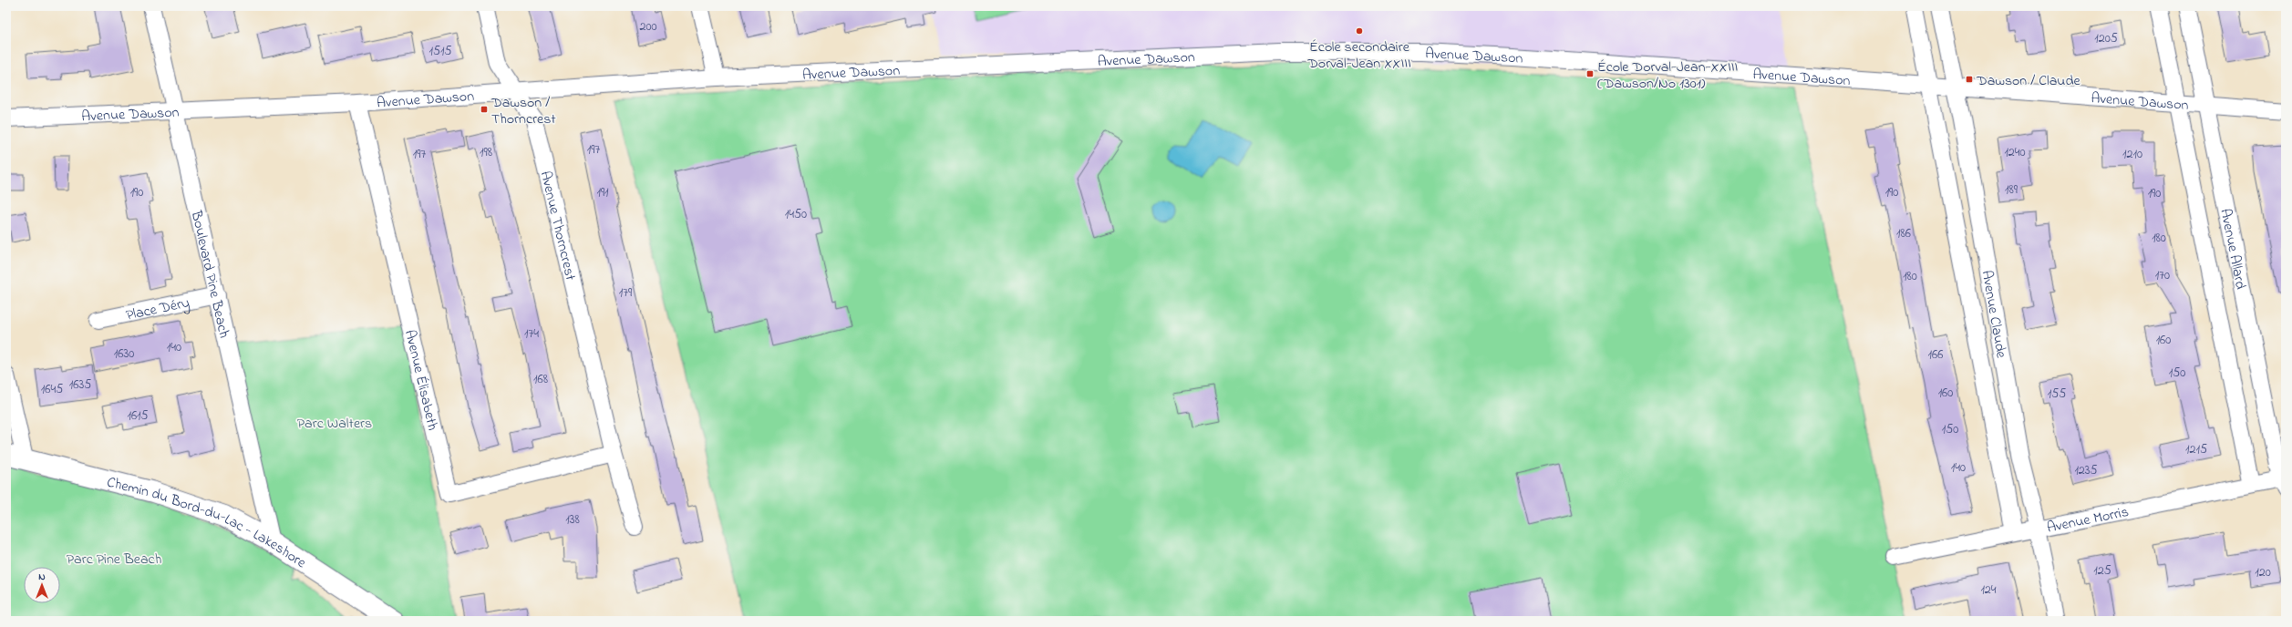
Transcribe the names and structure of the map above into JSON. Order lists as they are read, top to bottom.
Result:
{
  "streets": {
    "street": [
      "Avenue Dawson",
      "Avenue Thorncrest",
      "Avenue Allard",
      "Boulevard Pine Beach",
      "Place Déry",
      "Avenue Claude",
      "Avenue Élisabeth",
      "Avenue Morris",
      "Chemin du Bord-du-Lac - Lakeshore"
    ]
  },
  "crossings": [
    ["Avenue Dawson", "Avenue Thorncrest"],
    ["Avenue Dawson", "Avenue Allard"],
    ["Avenue Dawson", "Boulevard Pine Beach"],
    ["Avenue Dawson", "Avenue Claude"],
    ["Avenue Dawson", "Avenue Élisabeth"],
    ["Avenue Thorncrest", "Avenue Élisabeth"],
    ["Avenue Allard", "Avenue Morris"],
    ["Boulevard Pine Beach", "Place Déry"],
    ["Boulevard Pine Beach", "Chemin du Bord-du-Lac - Lakeshore"],
    ["Avenue Claude", "Avenue Morris"]
  ],
  "parks": ["Parc Walters", "Parc Pine Beach"],
  "places": {
    "other": ["École secondaire Dorval-Jean XXIII"],
    "transit": ["École Dorval-Jean-XXIII (Dawson/No 1301)", "Dawson / Claude", "Dawson / Thorncrest"]
  },
  "house_numbers": [
    "200",
    "1205",
    "1515",
    "197",
    "198",
    "1240",
    "197",
    "1210",
    "189",
    "190",
    "191",
    "190",
    "190",
    "1450",
    "186",
    "180",
    "170",
    "180",
    "179",
    "174",
    "160",
    "140",
    "1630",
    "166",
    "150",
    "168",
    "1635",
    "1645",
    "160",
    "155",
    "1615",
    "150",
    "1215",
    "140",
    "1235",
    "138",
    "125",
    "120",
    "124"
  ],
  "north": "top"
}
